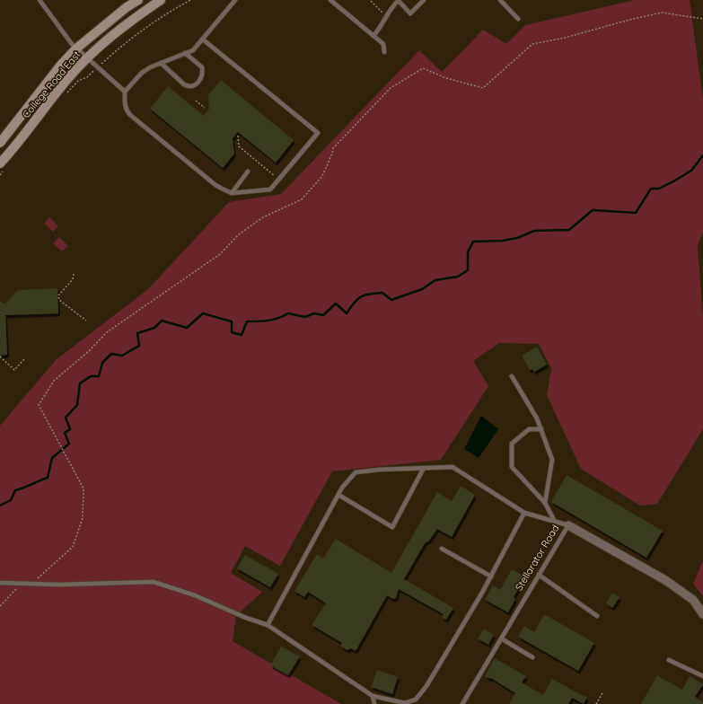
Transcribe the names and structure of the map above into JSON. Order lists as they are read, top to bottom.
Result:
{
  "streets": {
    "street": ["College Road East", "Stellarator Road"]
  }
}
